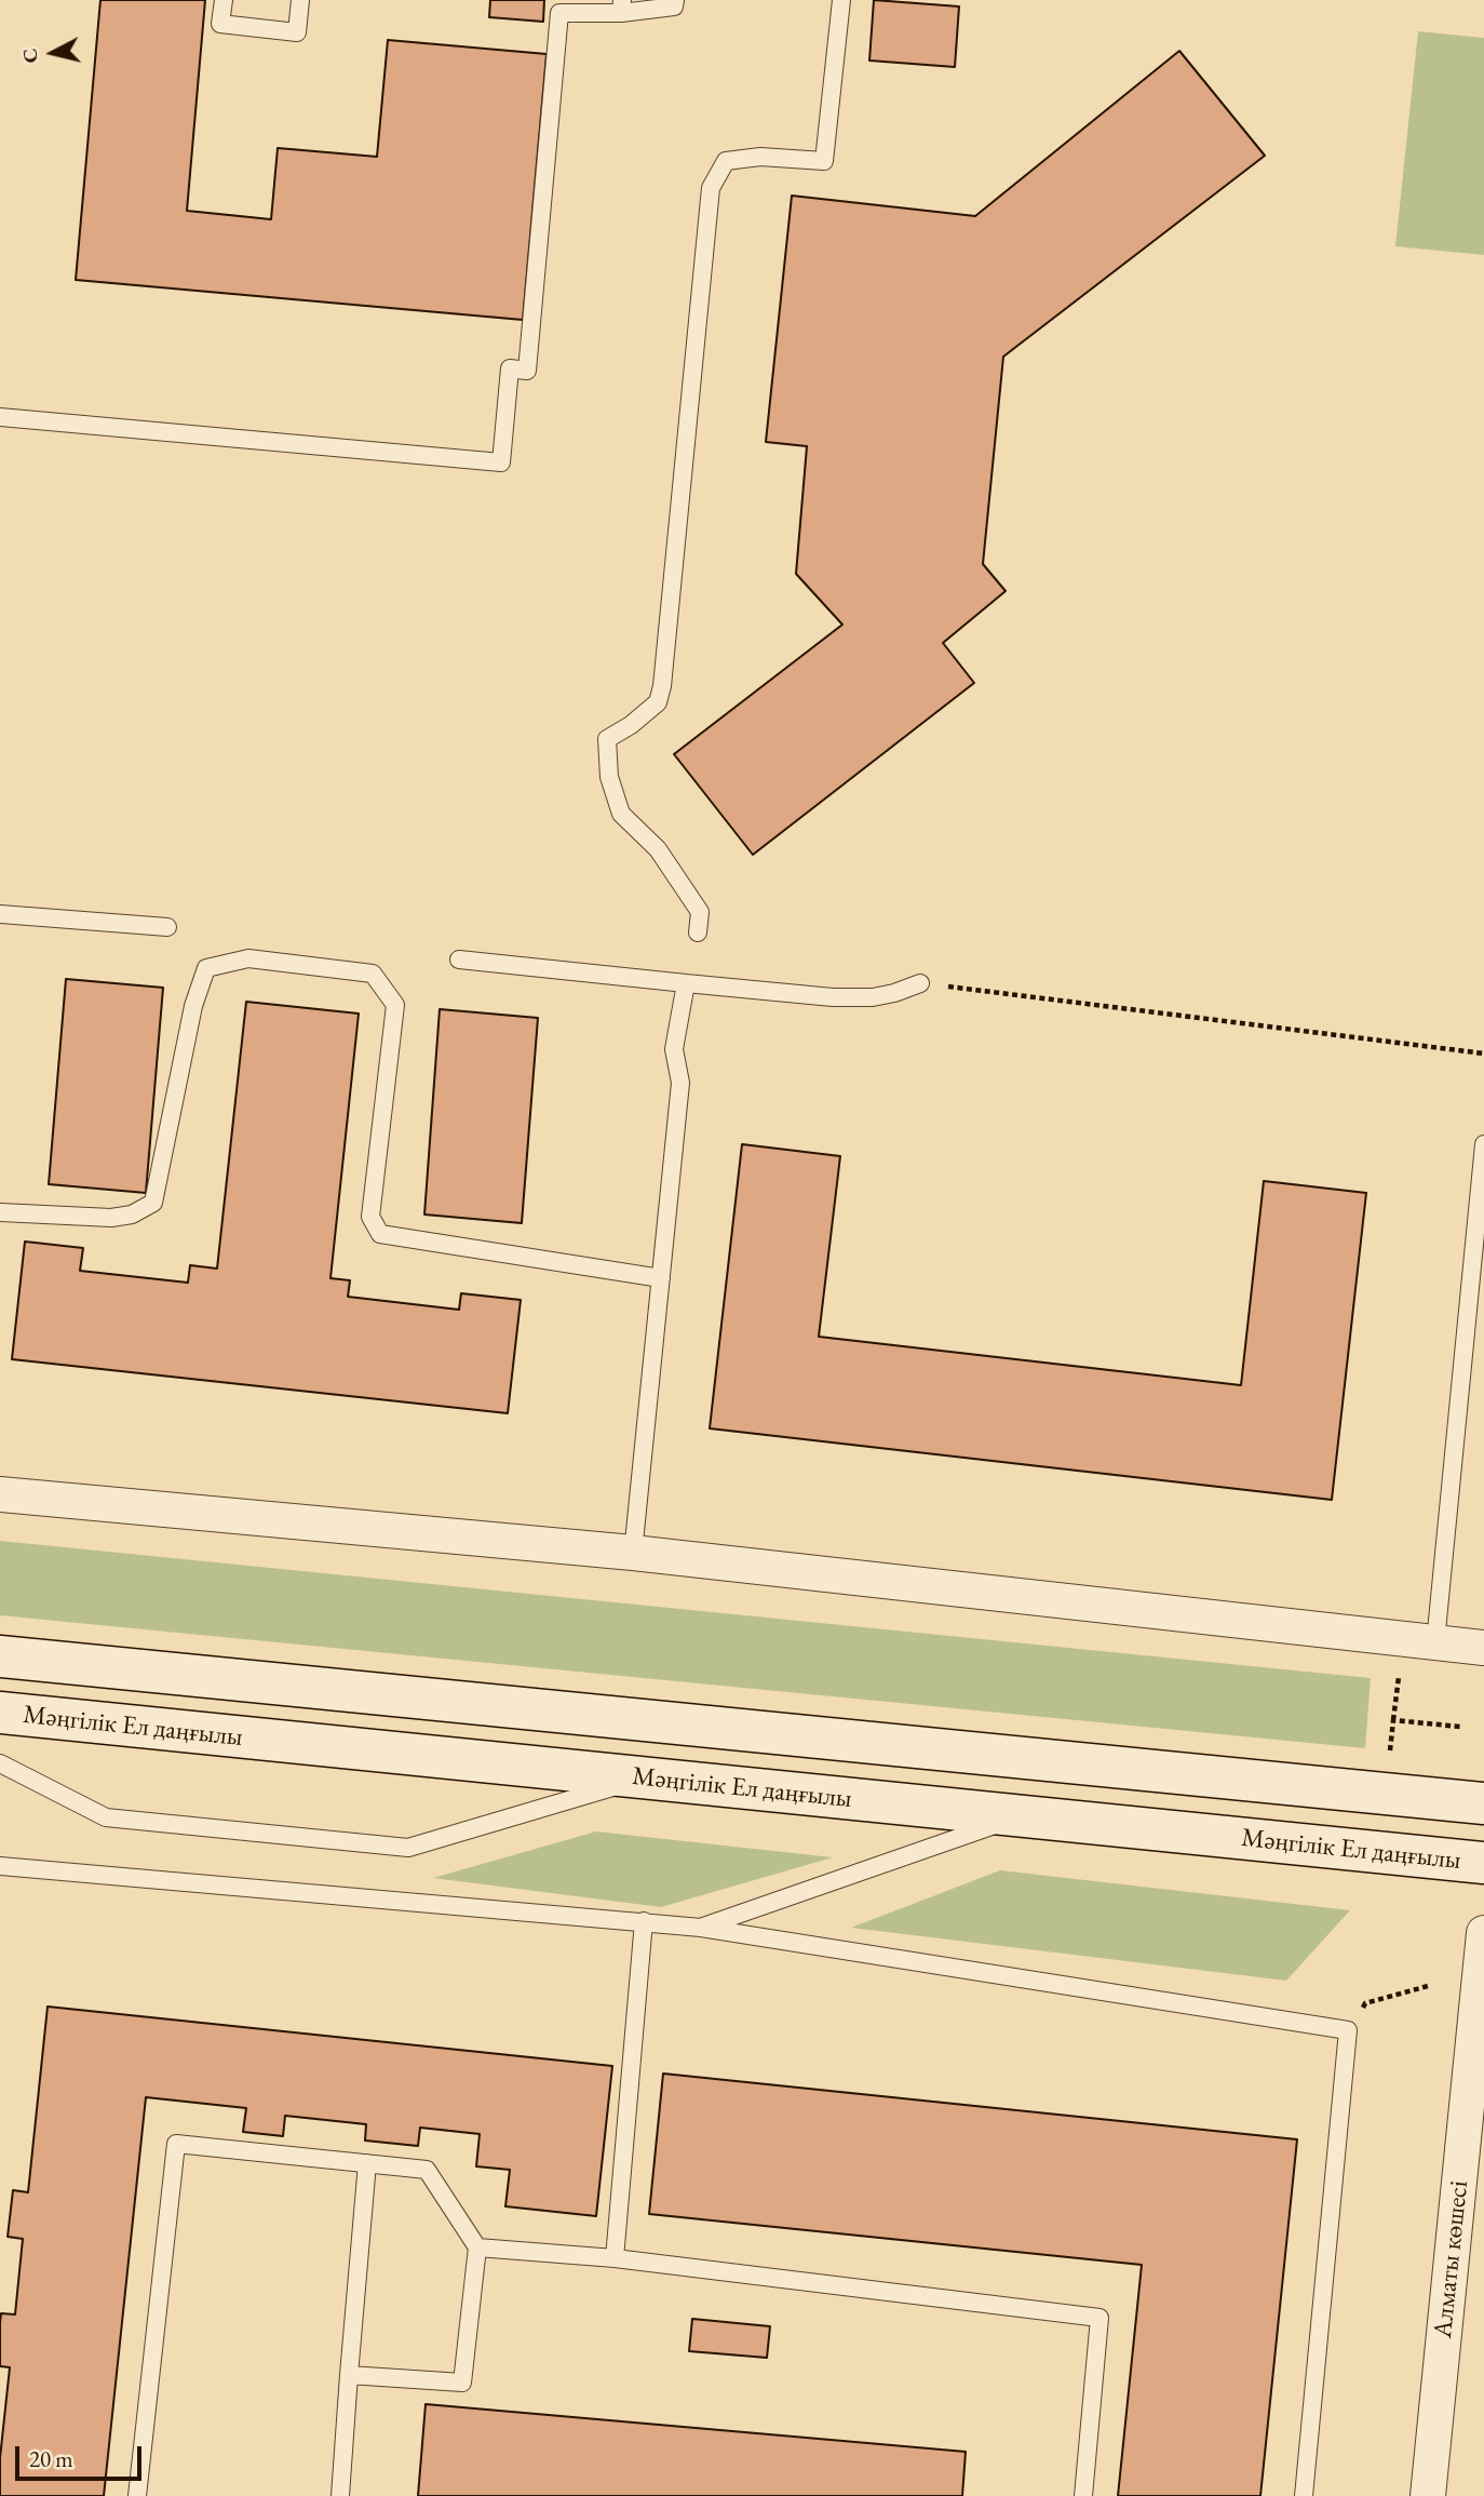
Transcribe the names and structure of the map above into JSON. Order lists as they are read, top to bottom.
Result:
{
  "streets": {
    "main road": ["Мәңгілік Ел даңғылы"],
    "street": ["Алматы көшесі"]
  },
  "scale_bar": "20 m",
  "north": "left"
}
